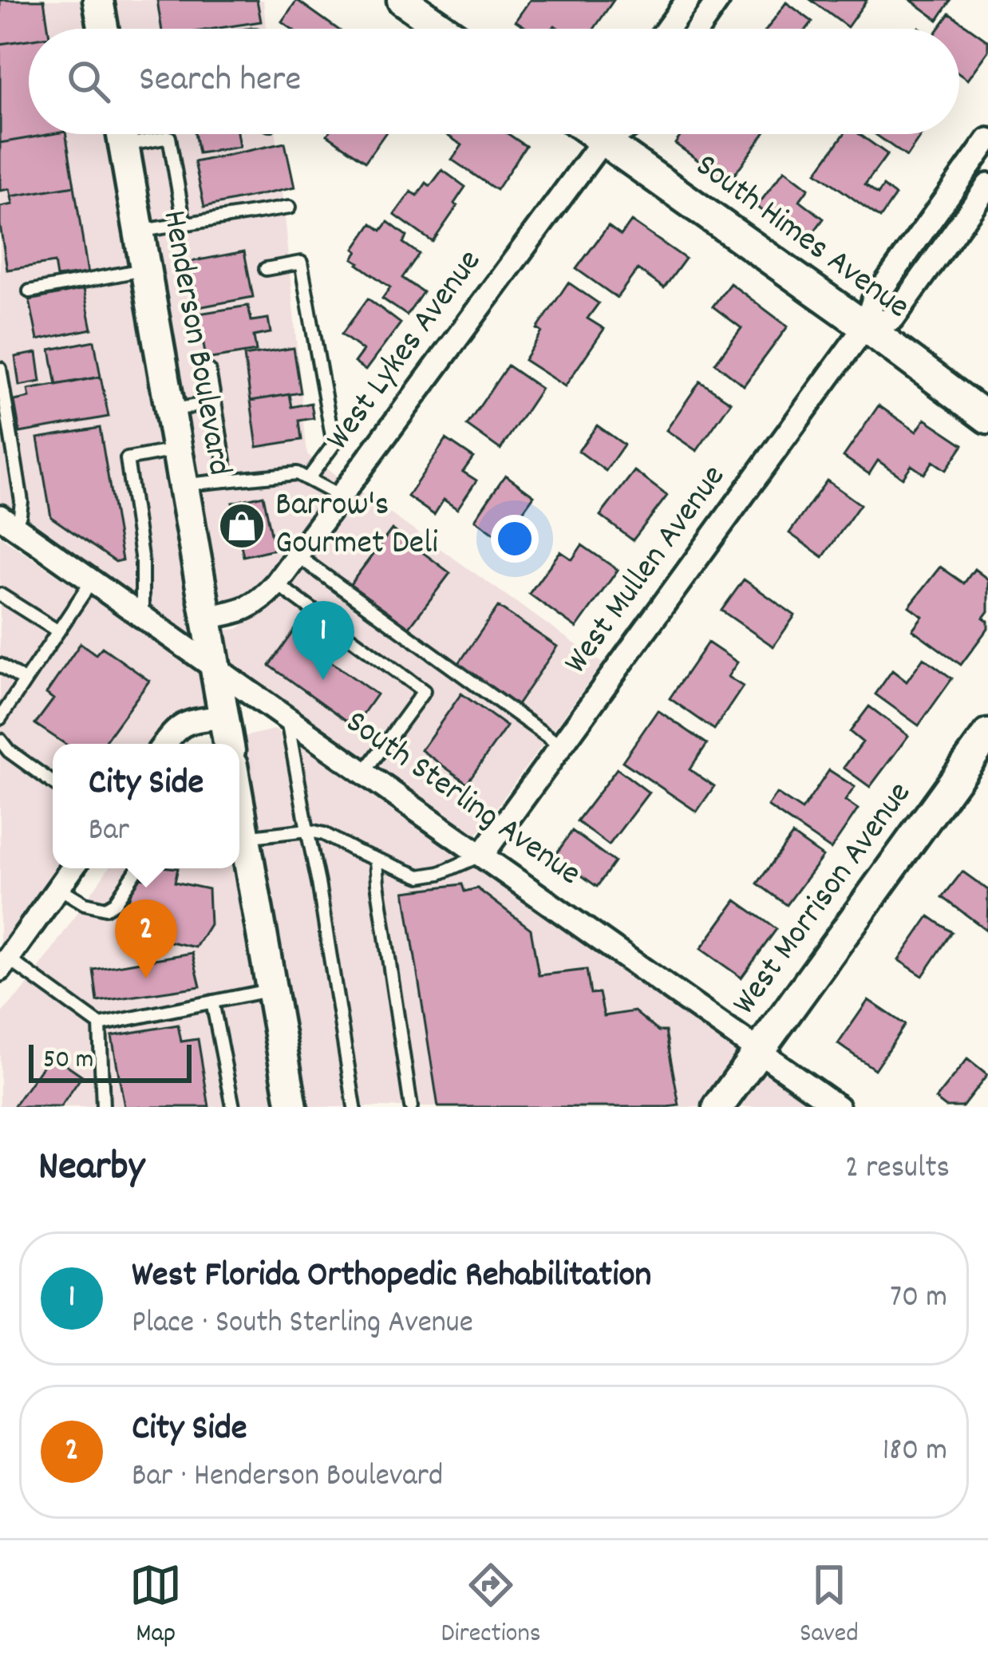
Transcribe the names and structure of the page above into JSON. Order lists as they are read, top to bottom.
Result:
{
  "streets": {
    "street": [
      "South Himes Avenue",
      "Henderson Boulevard",
      "West Lykes Avenue",
      "West Mullen Avenue",
      "South Sterling Avenue",
      "West Morrison Avenue"
    ]
  },
  "crossings": [
    ["South Himes Avenue", "West Mullen Avenue"],
    ["Henderson Boulevard", "West Lykes Avenue"],
    ["Henderson Boulevard", "South Sterling Avenue"],
    ["West Mullen Avenue", "South Sterling Avenue"],
    ["South Sterling Avenue", "West Morrison Avenue"]
  ],
  "places": {
    "shop": ["Barrow's Gourmet Deli"]
  },
  "scale_bar": "50 m",
  "page": {
    "search": "Search here",
    "pins": ["1", "2"],
    "popup": ["City Side", "Bar"],
    "scale": "50 m",
    "heading": ["Nearby", "2 results"],
    "list": [
      {
        "mark": "1",
        "name": "West Florida Orthopedic Rehabilitation",
        "note": "Place · South Sterling Avenue",
        "value": "70 m"
      },
      {
        "mark": "2",
        "name": "City Side",
        "note": "Bar · Henderson Boulevard",
        "value": "180 m"
      }
    ],
    "nav": ["Map", "Directions", "Saved"]
  }
}
